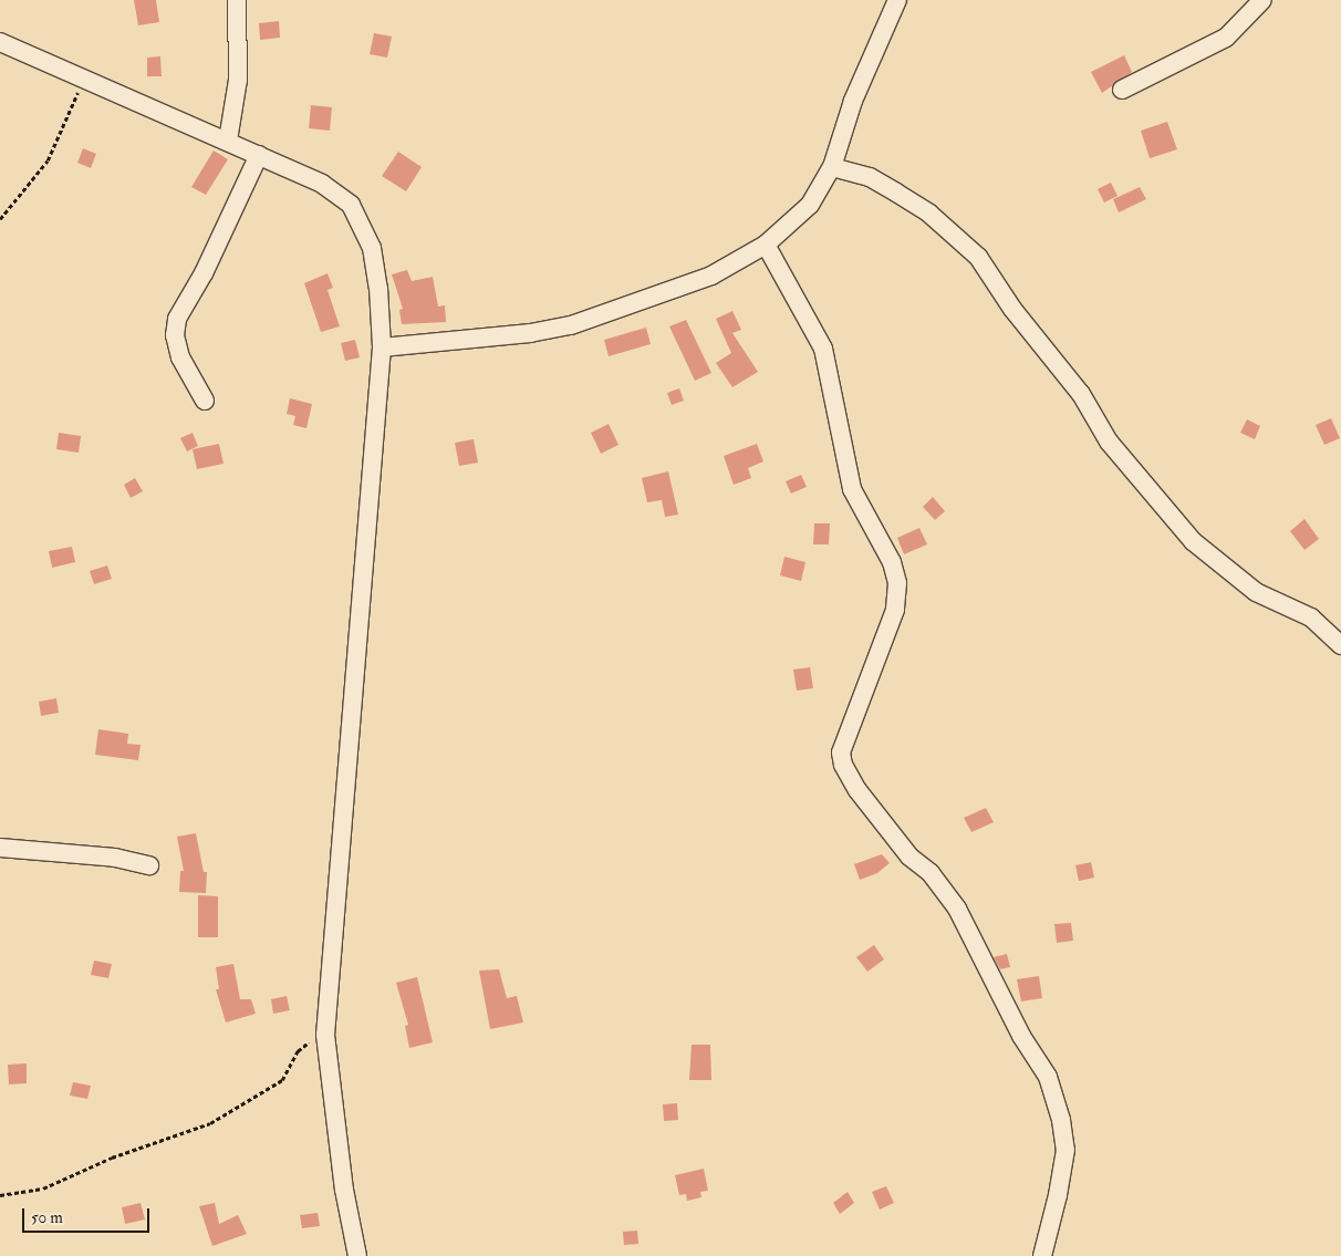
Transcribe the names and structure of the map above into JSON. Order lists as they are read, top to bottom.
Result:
{
  "scale_bar": "50 m"
}
